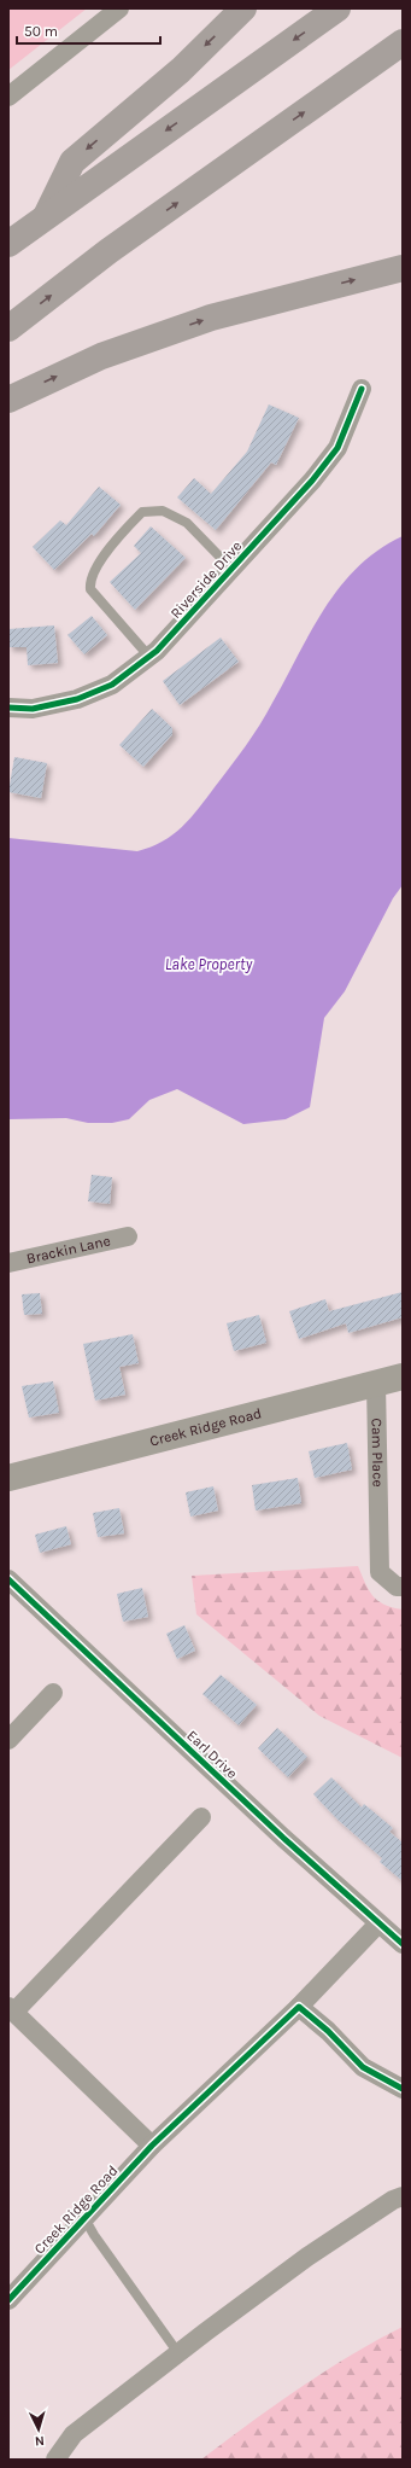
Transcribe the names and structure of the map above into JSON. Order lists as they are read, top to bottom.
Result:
{
  "streets": {
    "main road": ["Creek Ridge Road"],
    "street": [
      "Riverside Drive",
      "Brackin Lane",
      "Cam Place",
      "Earl Drive"
    ]
  },
  "crossings": [
    ["Creek Ridge Road", "Cam Place"],
    ["Creek Ridge Road", "Earl Drive"]
  ],
  "water": ["Lake Property"],
  "scale_bar": "50 m",
  "north": "bottom"
}
